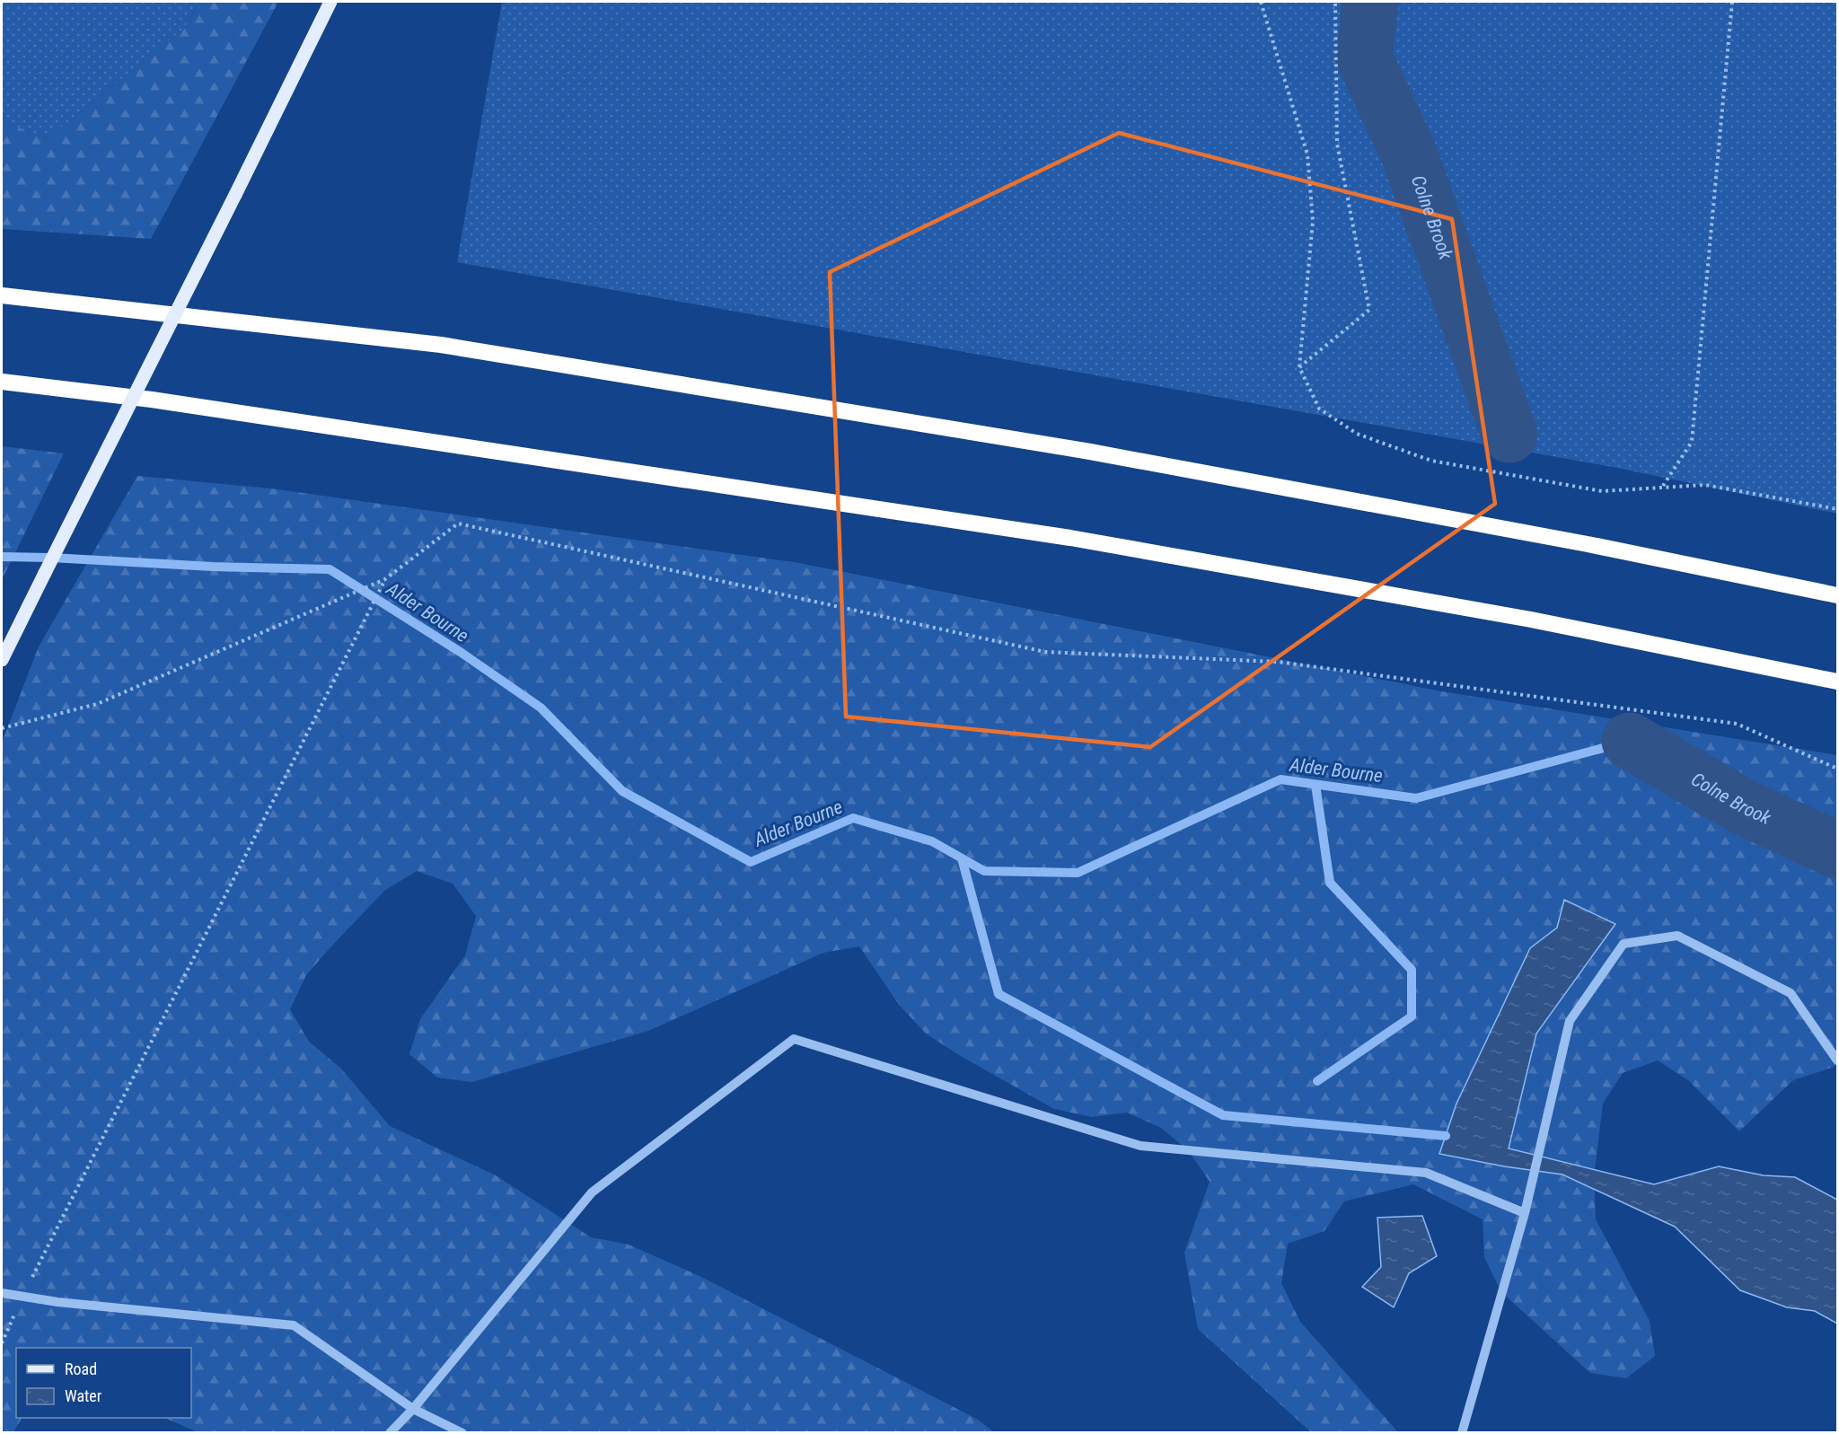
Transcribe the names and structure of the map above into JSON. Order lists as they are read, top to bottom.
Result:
{
  "water": ["Colne Brook", "Alder Bourne"],
  "legend": ["Road", "Water"]
}
